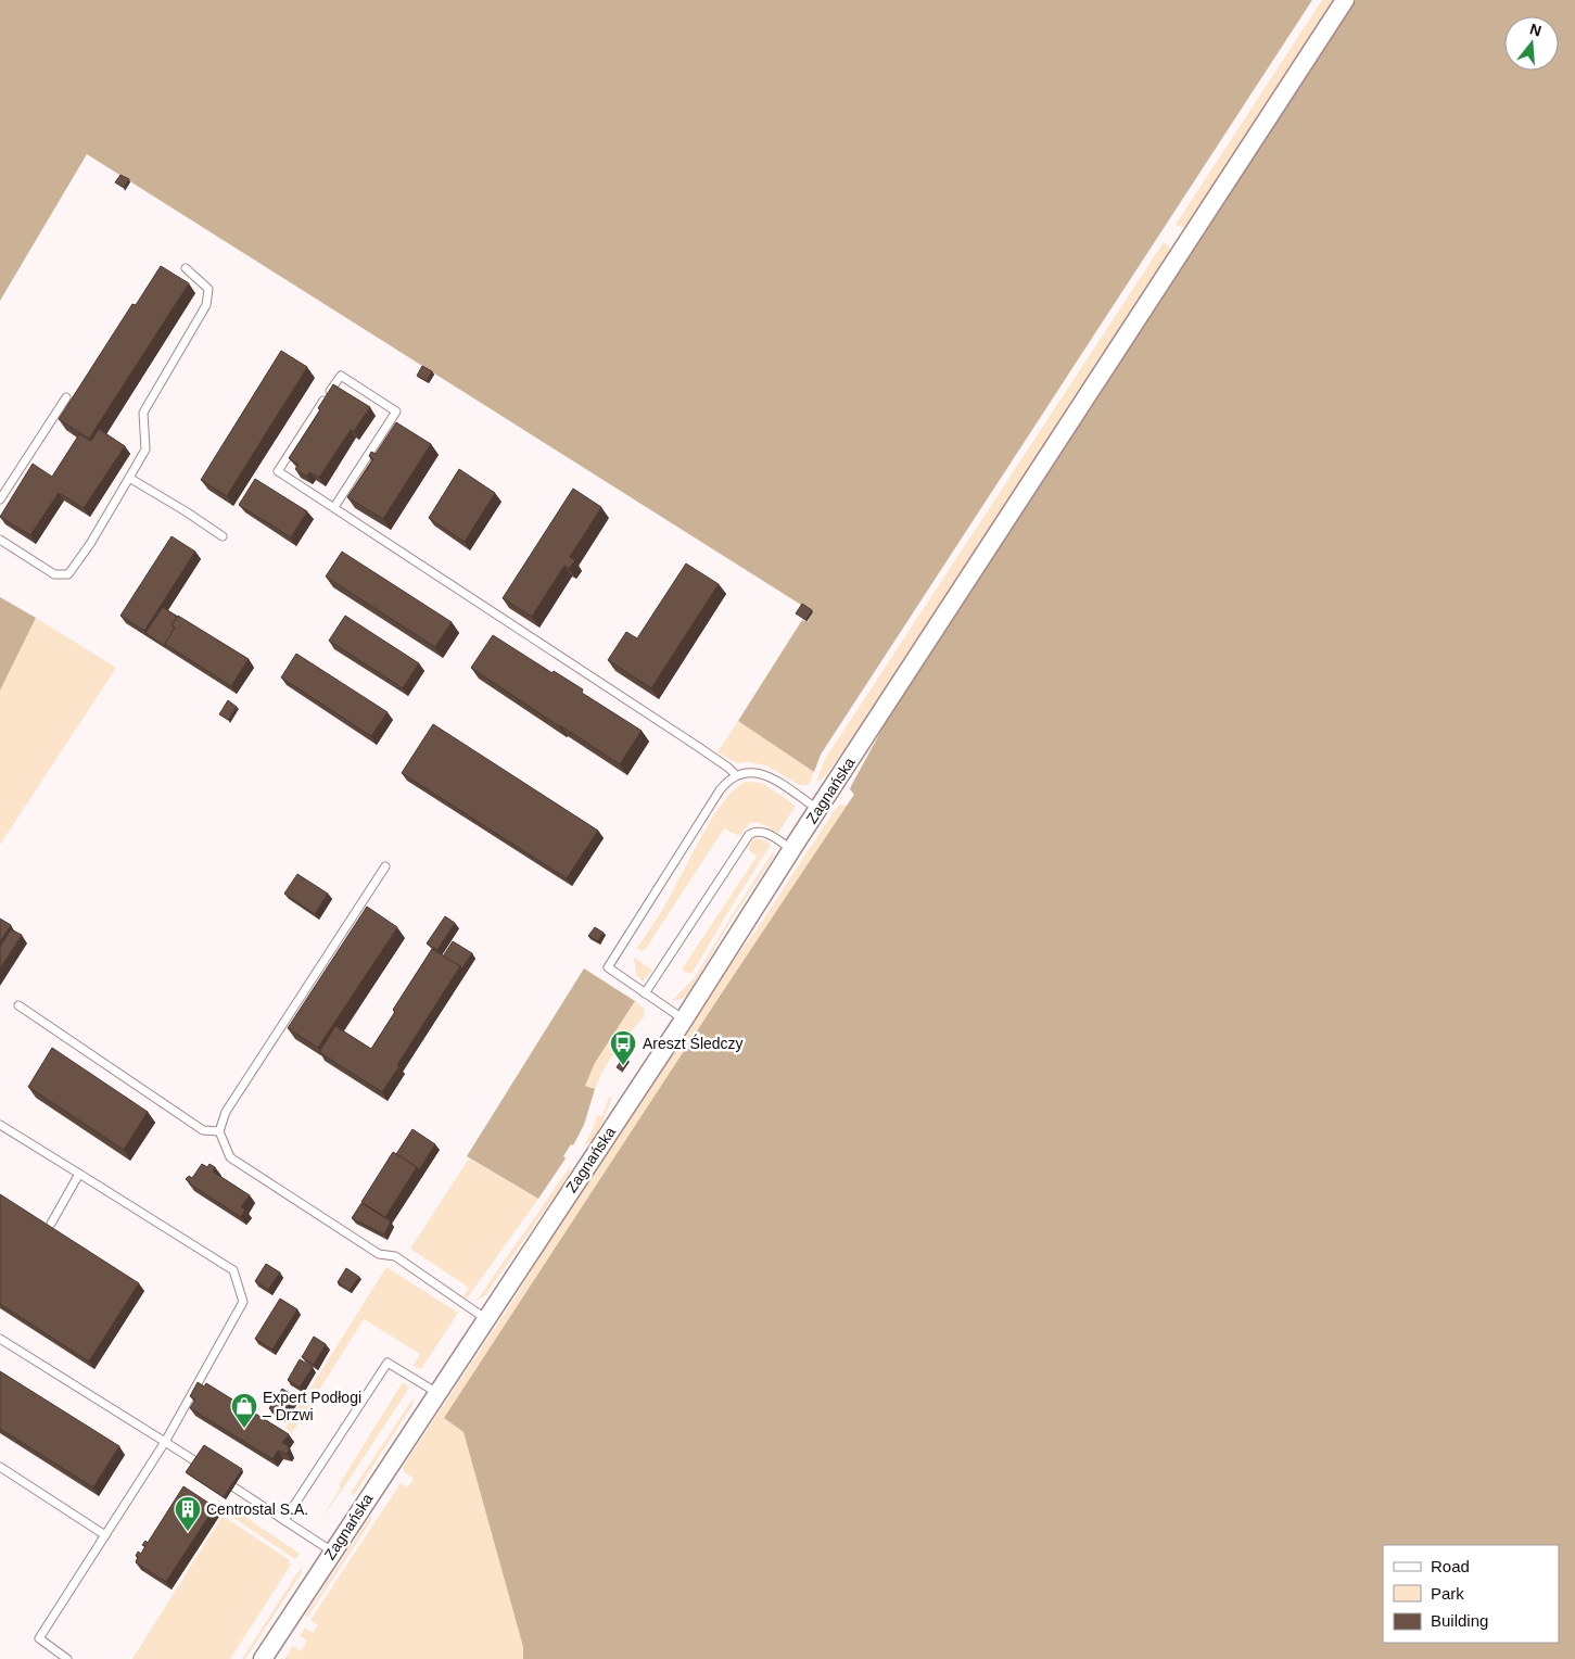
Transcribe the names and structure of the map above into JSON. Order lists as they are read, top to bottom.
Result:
{
  "streets": {
    "street": ["Zagnańska"]
  },
  "places": {
    "bus stop": ["Areszt Śledczy"],
    "shop": ["Expert Podłogi – Drzwi"],
    "building": ["Centrostal S.A."]
  },
  "legend": ["Road", "Park", "Building"],
  "north": "top"
}
